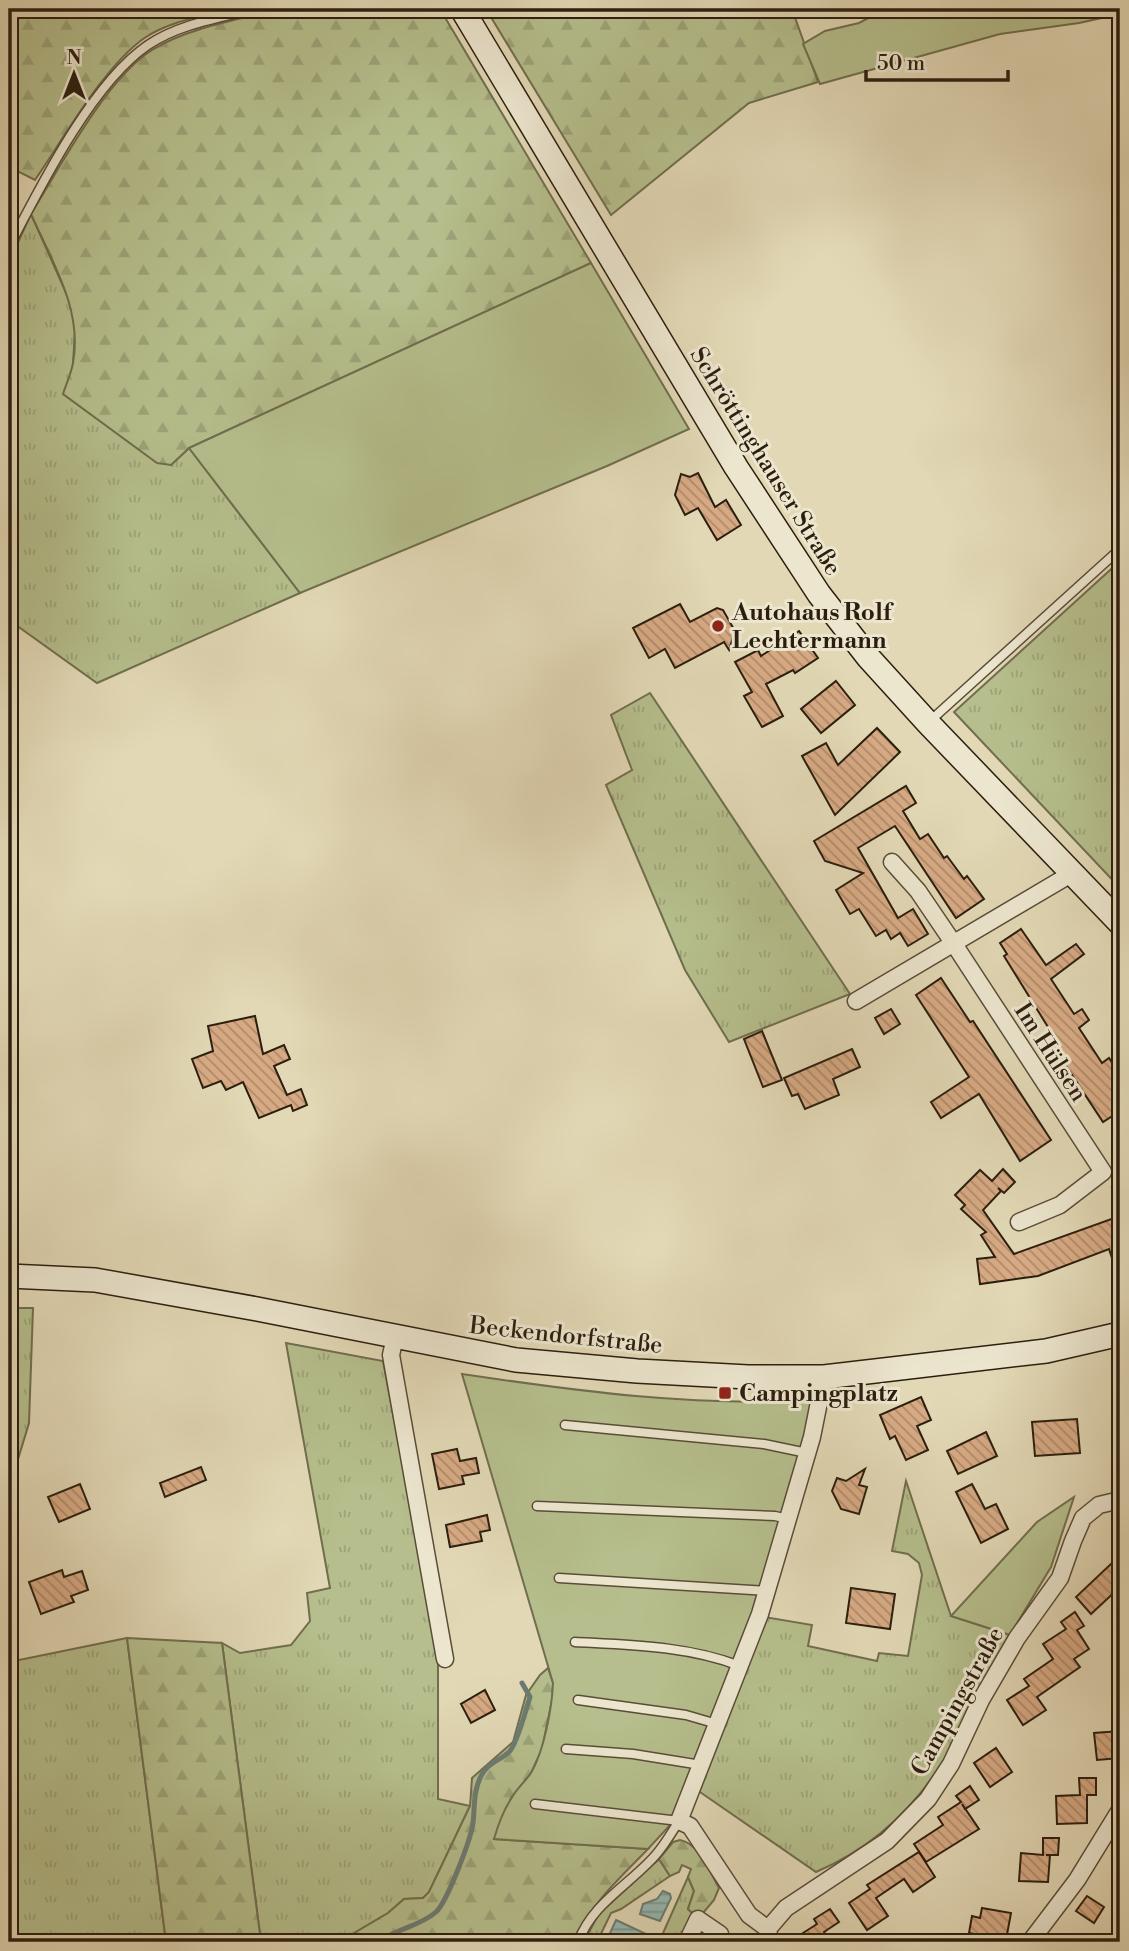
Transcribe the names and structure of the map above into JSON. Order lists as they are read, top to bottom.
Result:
{
  "streets": {
    "main road": ["Schröttinghauser Straße", "Beckendorfstraße"],
    "street": ["Im Hülsen", "Campingstraße"]
  },
  "places": {
    "other": ["Autohaus Rolf Lechtermann"],
    "transit": ["Campingplatz"]
  },
  "scale_bar": "50 m",
  "north": "top"
}
